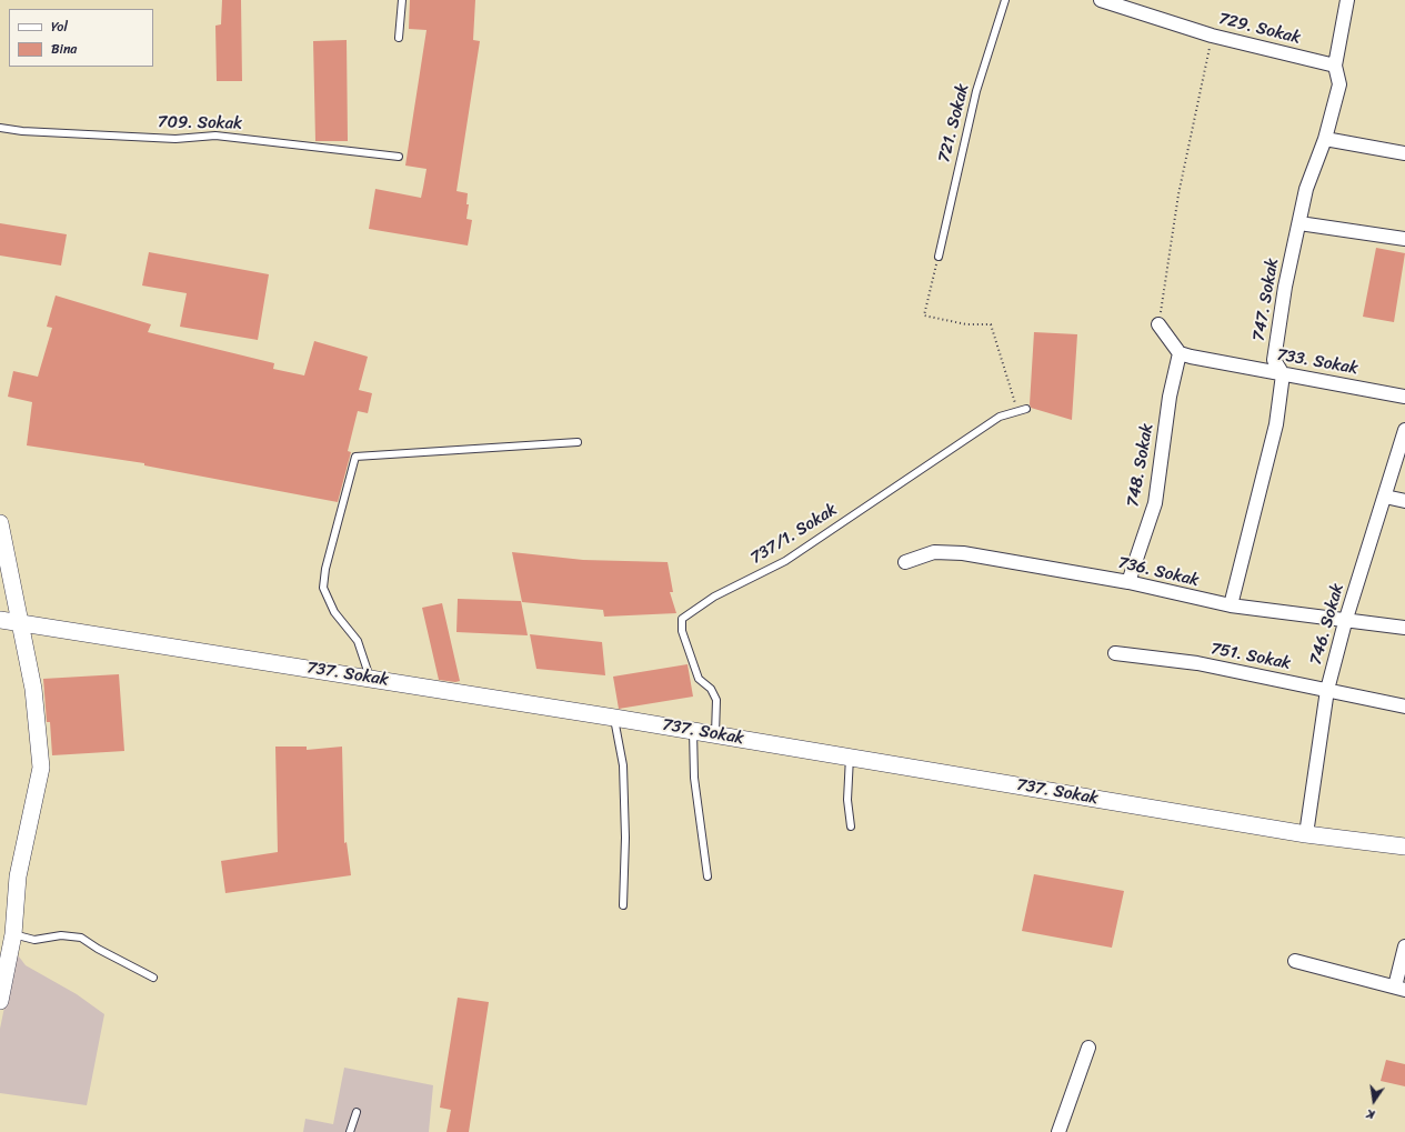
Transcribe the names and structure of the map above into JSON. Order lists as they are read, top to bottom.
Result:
{
  "streets": {
    "street": [
      "729. Sokak",
      "747. Sokak",
      "733. Sokak",
      "748. Sokak",
      "736. Sokak",
      "746. Sokak",
      "751. Sokak",
      "737. Sokak"
    ],
    "lane": ["709. Sokak", "721. Sokak", "737/1. Sokak"]
  },
  "crossings": [
    ["729. Sokak", "747. Sokak"],
    ["747. Sokak", "733. Sokak"],
    ["733. Sokak", "748. Sokak"],
    ["748. Sokak", "736. Sokak"],
    ["737/1. Sokak", "737. Sokak"],
    ["736. Sokak", "746. Sokak"],
    ["746. Sokak", "751. Sokak"],
    ["746. Sokak", "737. Sokak"]
  ],
  "legend": ["Yol", "Bina"],
  "north": "bottom"
}
